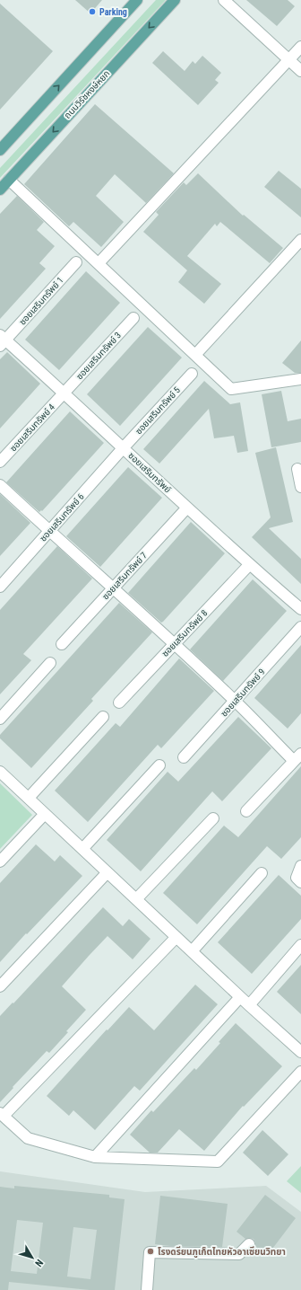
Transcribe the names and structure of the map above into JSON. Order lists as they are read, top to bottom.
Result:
{
  "streets": {
    "main road": ["ถนนวิรัชหงษ์หยก"],
    "street": [
      "ซอยเสริมทรัพย์ 1",
      "ซอยเสริมทรัพย์ 3",
      "ซอยเสริมทรัพย์ 5",
      "ซอยเสริมทรัพย์ 4",
      "ซอยเสริมทรัพย์",
      "ซอยเสริมทรัพย์ 6",
      "ซอยเสริมทรัพย์ 7",
      "ซอยเสริมทรัพย์ 8",
      "ซอยเสริมทรัพย์ 9"
    ]
  },
  "crossings": [
    ["ซอยเสริมทรัพย์ 1", "ซอยเสริมทรัพย์"],
    ["ซอยเสริมทรัพย์ 3", "ซอยเสริมทรัพย์ 4"],
    ["ซอยเสริมทรัพย์ 3", "ซอยเสริมทรัพย์"],
    ["ซอยเสริมทรัพย์ 5", "ซอยเสริมทรัพย์"],
    ["ซอยเสริมทรัพย์ 5", "ซอยเสริมทรัพย์ 6"],
    ["ซอยเสริมทรัพย์ 4", "ซอยเสริมทรัพย์"],
    ["ซอยเสริมทรัพย์", "ซอยเสริมทรัพย์ 6"],
    ["ซอยเสริมทรัพย์", "ซอยเสริมทรัพย์ 7"],
    ["ซอยเสริมทรัพย์", "ซอยเสริมทรัพย์ 8"]
  ],
  "places": ["Parking", "โรงดรียนภูเก็ตไทยหัวอาเซียนวิทยา"],
  "north": "bottom right"
}
